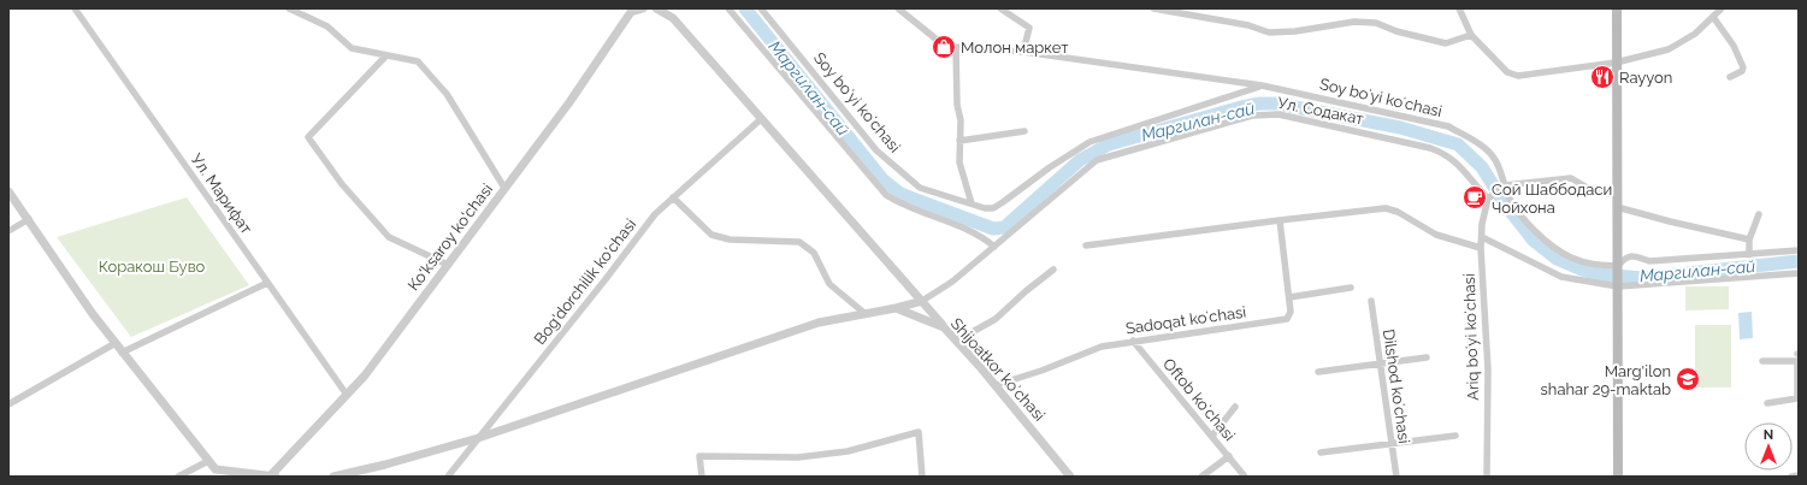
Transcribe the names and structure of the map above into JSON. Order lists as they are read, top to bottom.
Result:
{
  "streets": {
    "street": [
      "Soy boʻyi koʻchasi",
      "Ул. Содакат",
      "Ул. Марифат",
      "Ko'ksaroy ko'chasi",
      "Bog'dorchilik ko'chasi",
      "Sadoqat koʻchasi",
      "Ariq boʻyi koʻchasi",
      "Shijoatkor koʻchasi",
      "Dilshod koʻchasi",
      "Oftob koʻchasi"
    ]
  },
  "crossings": [
    ["Ул. Содакат", "Ariq boʻyi koʻchasi"],
    ["Ул. Марифат", "Ko'ksaroy ko'chasi"],
    ["Sadoqat koʻchasi", "Shijoatkor koʻchasi"],
    ["Sadoqat koʻchasi", "Oftob koʻchasi"]
  ],
  "water": ["Маргилан-сай"],
  "parks": ["Коракош Буво"],
  "places": {
    "shop": ["Молон маркет"],
    "restaurant": ["Rayyon"],
    "cafe": ["Сой Шаббодаси Чойхона"],
    "school or university": ["Marg'ilon shahar 29-maktab"]
  },
  "north": "top"
}
